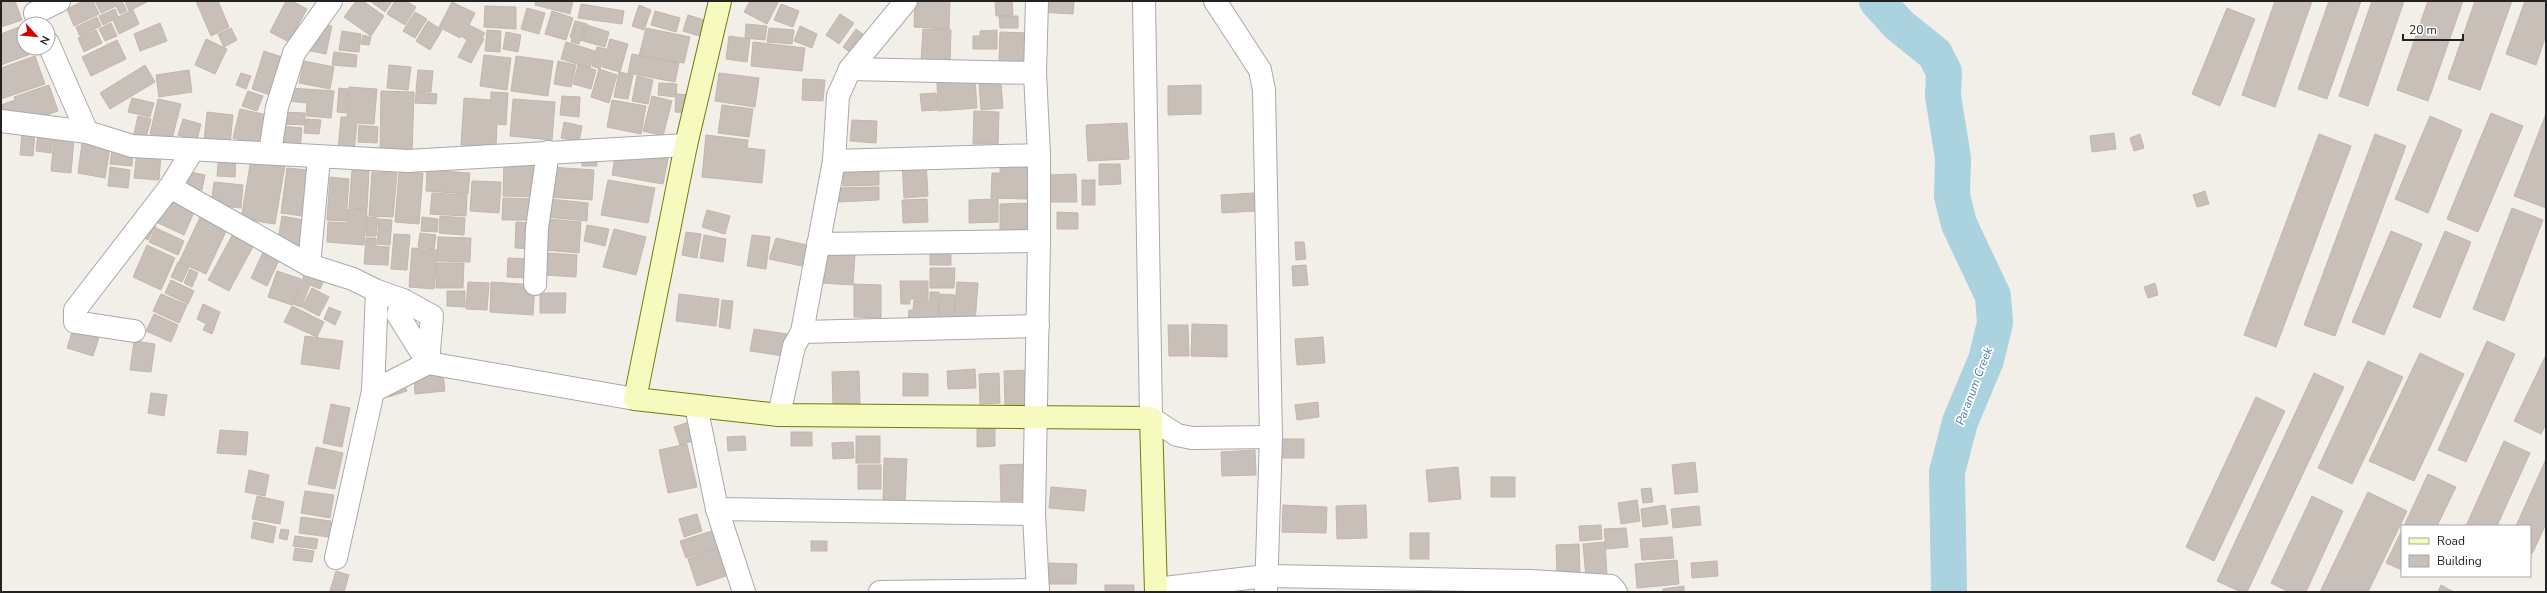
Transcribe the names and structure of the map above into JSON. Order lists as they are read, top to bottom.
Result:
{
  "water": ["Paranum Creek"],
  "legend": ["Road", "Building"],
  "scale_bar": "20 m",
  "north": "bottom right"
}
